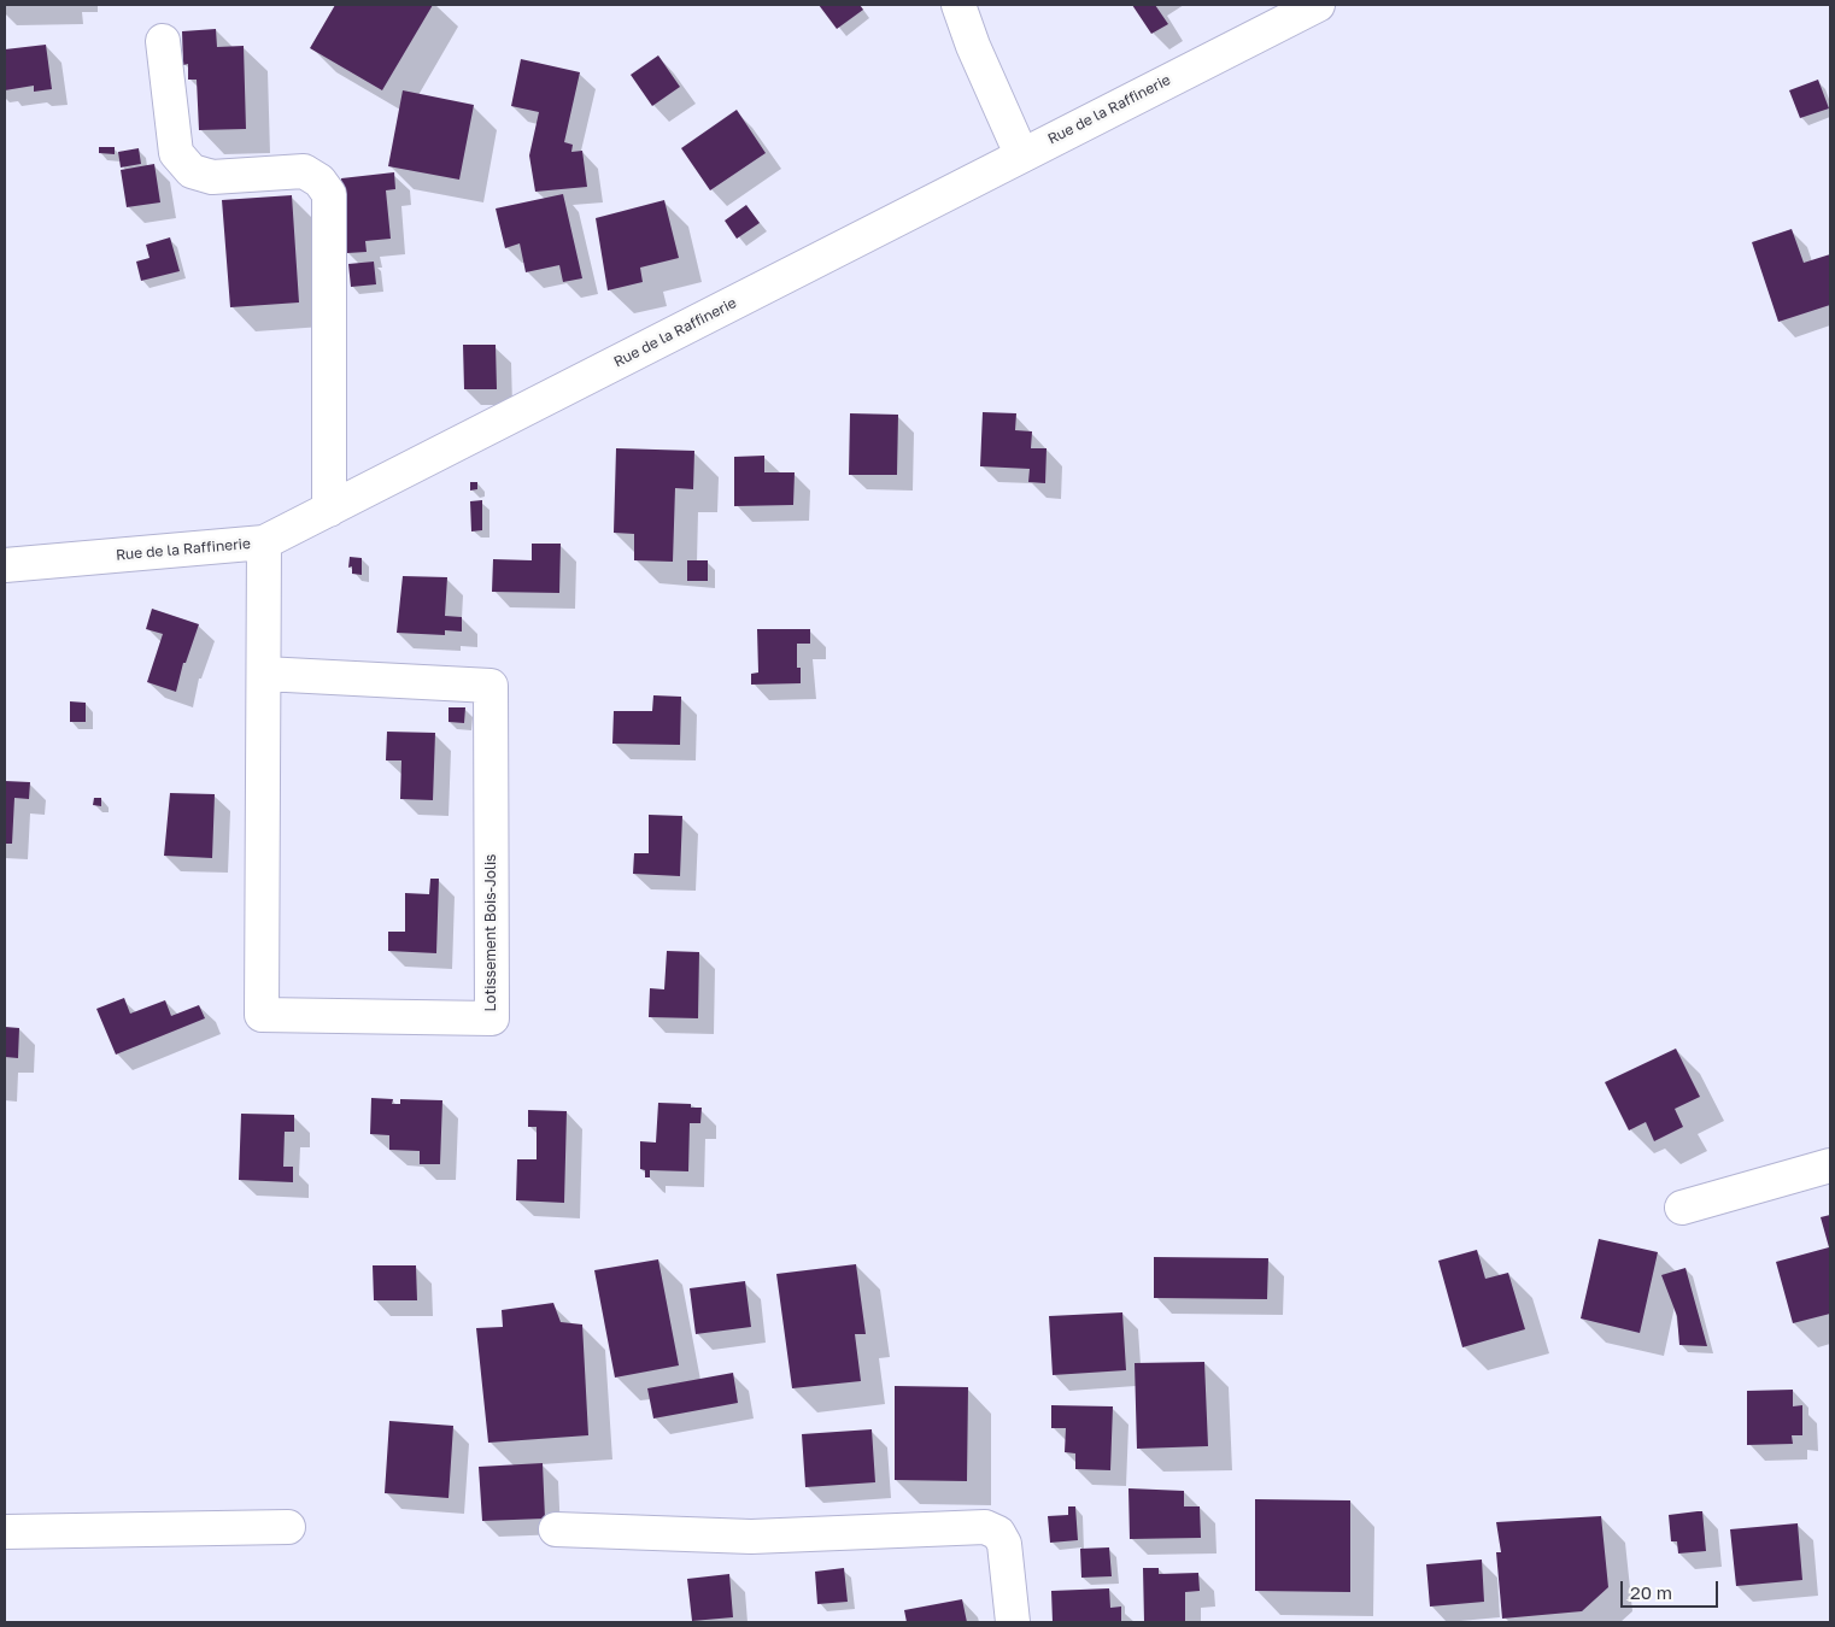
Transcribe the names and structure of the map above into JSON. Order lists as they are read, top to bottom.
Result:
{
  "streets": {
    "street": ["Rue de la Raffinerie", "Lotissement Bois-Jolis"]
  },
  "crossings": [
    ["Rue de la Raffinerie", "Lotissement Bois-Jolis"]
  ],
  "scale_bar": "20 m"
}
